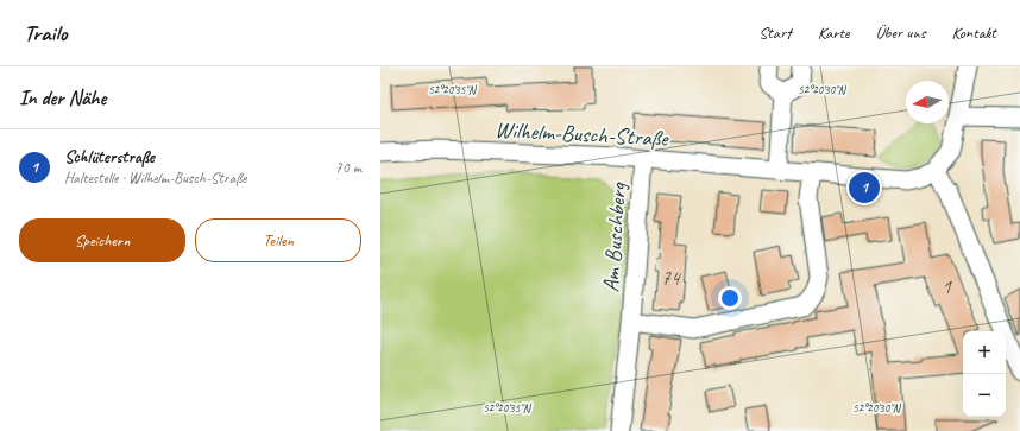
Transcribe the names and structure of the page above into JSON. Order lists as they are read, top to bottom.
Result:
{
  "streets": {
    "street": ["Wilhelm-Busch-Straße", "Am Buschberg"]
  },
  "crossings": [
    ["Wilhelm-Busch-Straße", "Am Buschberg"]
  ],
  "house_numbers": ["74", "1"],
  "north": "left",
  "page": {
    "header": "Trailo",
    "nav": [
      "Start",
      "Karte",
      "Über uns",
      "Kontakt"
    ],
    "heading": "In der Nähe",
    "list": [
      {
        "mark": "1",
        "name": "Schlüterstraße",
        "note": "Haltestelle · Wilhelm-Busch-Straße",
        "value": "70 m"
      }
    ],
    "pins": "1",
    "buttons": ["Speichern", "Teilen"],
    "map_buttons": ["+", "−"]
  },
  "coordinates": ["52°20'35\"N", "52°20'30\"N"]
}
